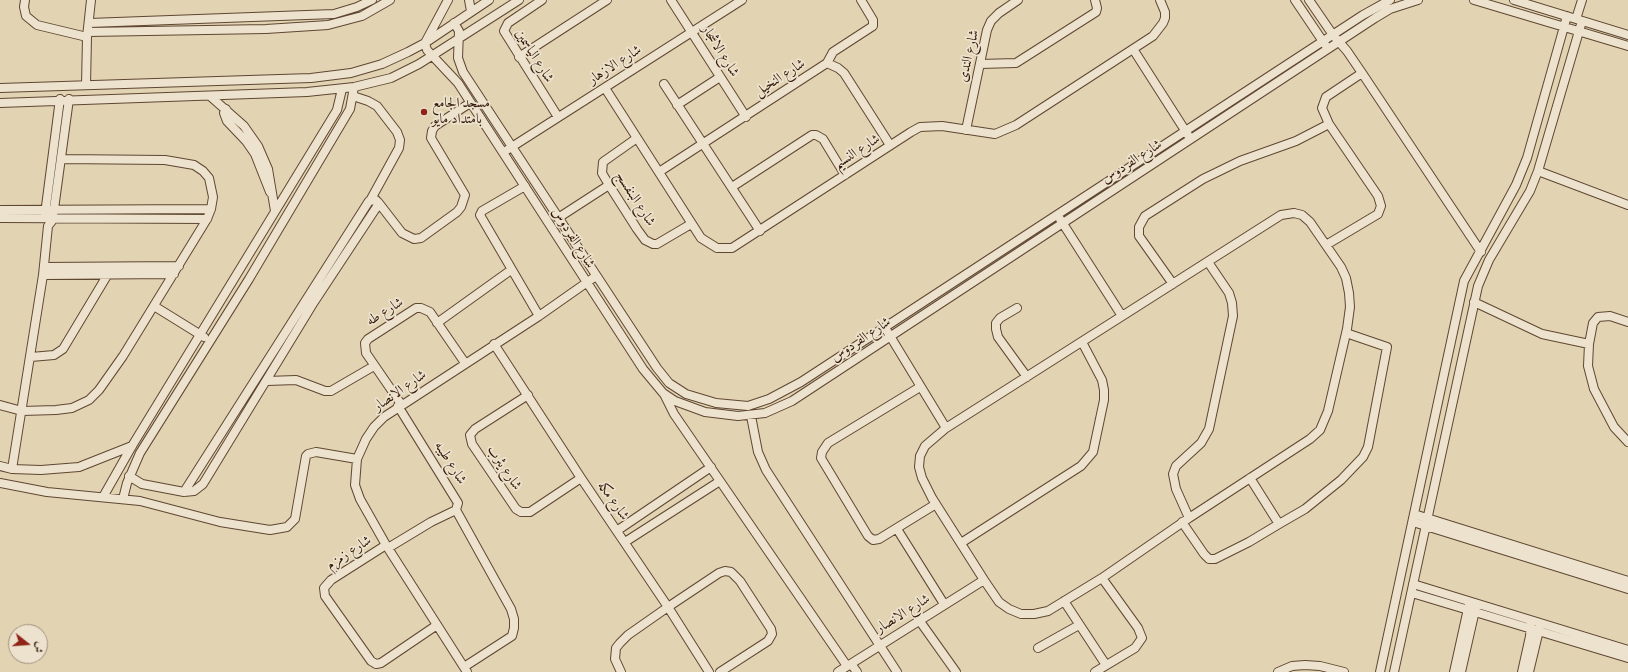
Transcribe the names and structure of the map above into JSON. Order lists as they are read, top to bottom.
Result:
{
  "streets": {
    "street": [
      "شارع الاشجار",
      "شارع الياسمين",
      "شارع الندى",
      "شارع الازهار",
      "شارع النخيل",
      "شارع النسيم",
      "شارع الفردوس",
      "شارع البنفسج",
      "شارع طه",
      "شارع الانصار",
      "شارع طيبه",
      "شارع يثرب",
      "شارع مكه",
      "شارع زمزم"
    ]
  },
  "crossings": [
    ["شارع الاشجار", "شارع الازهار"],
    ["شارع الاشجار", "شارع النخيل"],
    ["شارع الياسمين", "شارع الازهار"],
    ["شارع الندى", "شارع النسيم"],
    ["شارع الازهار", "شارع النسيم"],
    ["شارع الازهار", "شارع الفردوس"],
    ["شارع النخيل", "شارع النسيم"],
    ["شارع النسيم", "شارع البنفسج"],
    ["شارع الفردوس", "شارع الانصار"],
    ["شارع طه", "شارع الانصار"],
    ["شارع طه", "شارع طيبه"],
    ["شارع الانصار", "شارع طيبه"],
    ["شارع الانصار", "شارع مكه"],
    ["شارع الانصار", "شارع زمزم"],
    ["شارع يثرب", "شارع مكه"]
  ],
  "places": ["مسجد الجامع بامتداد مايو"],
  "north": "right"
}
